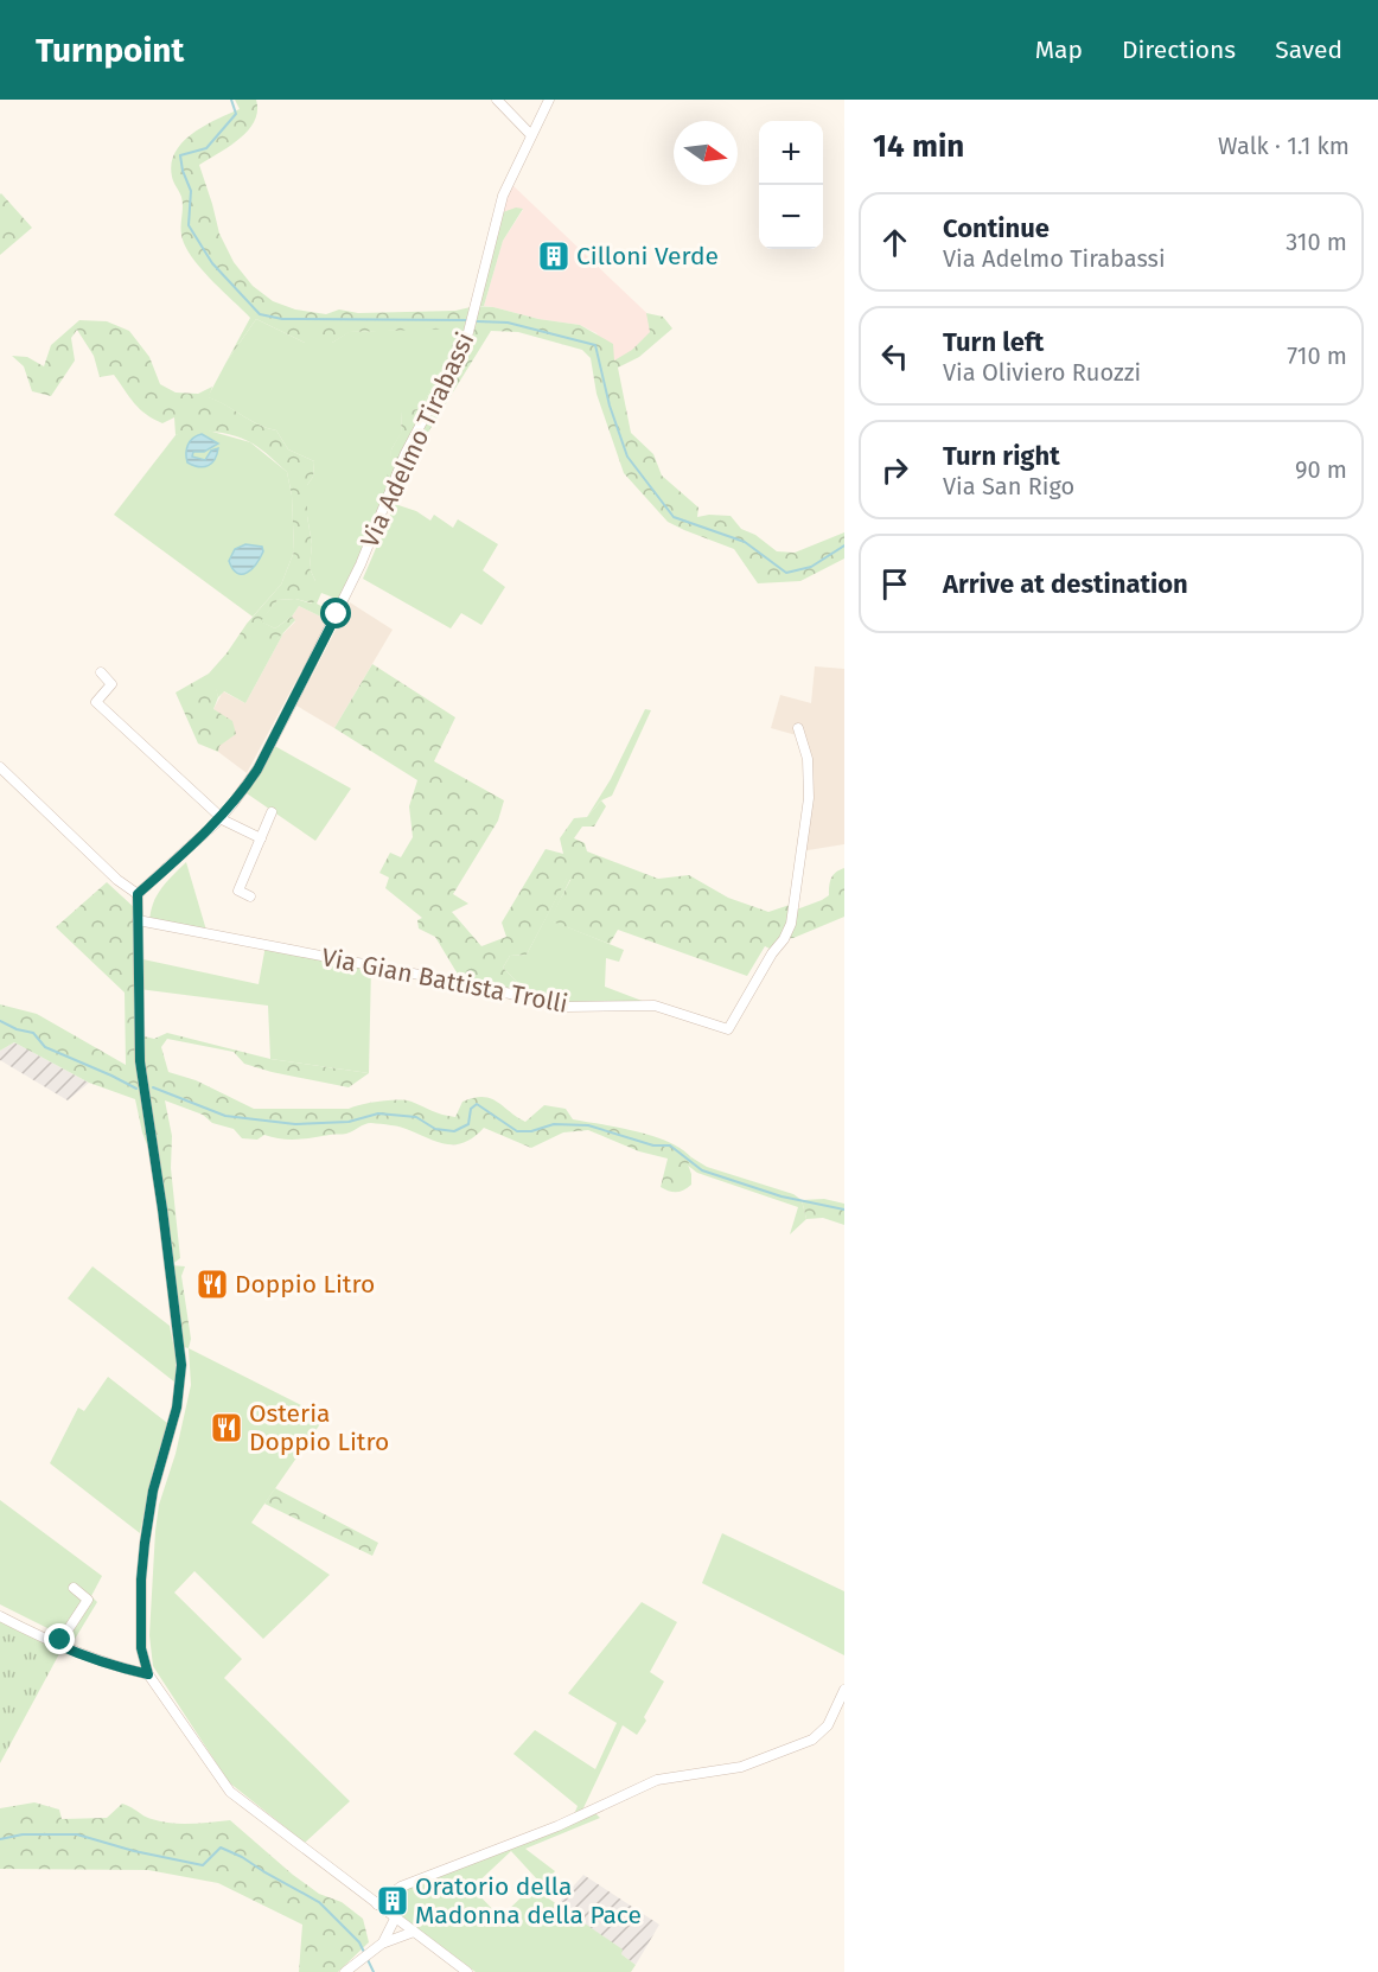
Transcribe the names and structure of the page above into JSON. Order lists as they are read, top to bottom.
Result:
{
  "streets": {
    "street": ["Via Adelmo Tirabassi", "Via Gian Battista Trolli"]
  },
  "places": {
    "building": ["Cilloni Verde", "Oratorio della Madonna della Pace"],
    "restaurant": ["Doppio Litro", "Osteria Doppio Litro"]
  },
  "north": "right",
  "page": {
    "header": "Turnpoint",
    "nav": ["Map", "Directions", "Saved"],
    "heading": ["14 min", "Walk · 1.1 km"],
    "map_buttons": ["+", "−"],
    "list": [
      ["Continue", "Via Adelmo Tirabassi", "310 m"],
      ["Turn left", "Via Oliviero Ruozzi", "710 m"],
      ["Turn right", "Via San Rigo", "90 m"],
      "Arrive at destination"
    ]
  }
}
